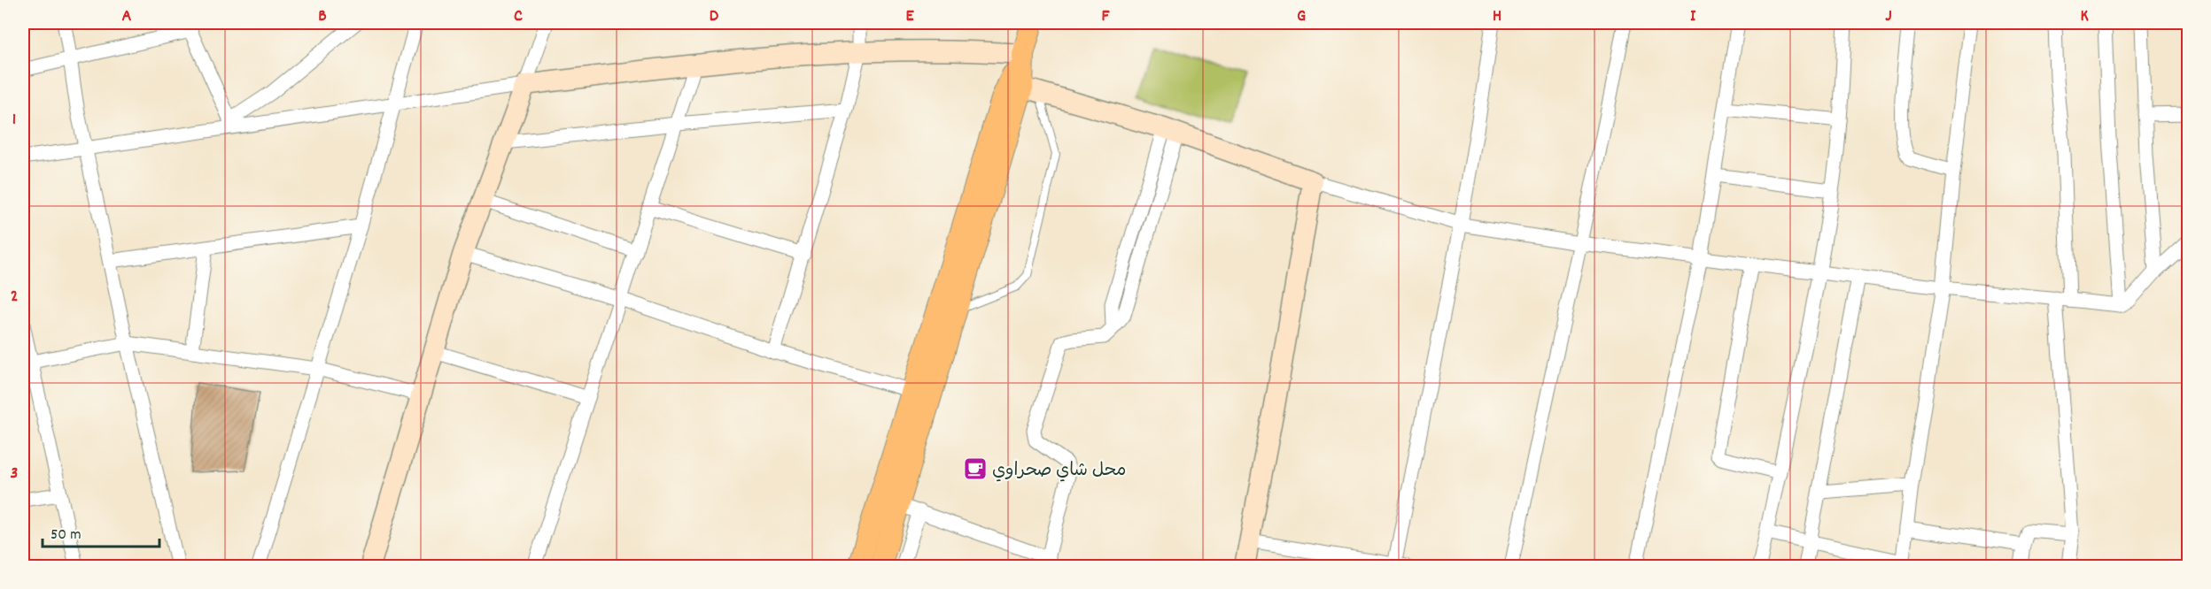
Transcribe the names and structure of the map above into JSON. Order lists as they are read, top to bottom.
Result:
{
  "places": {
    "cafe": ["محل شاي صحراوي"]
  },
  "scale_bar": "50 m",
  "grid": {
    "columns": [
      "A",
      "B",
      "C",
      "D",
      "E",
      "F",
      "G",
      "H",
      "I",
      "J",
      "K"
    ],
    "rows": ["1", "2", "3"]
  }
}
